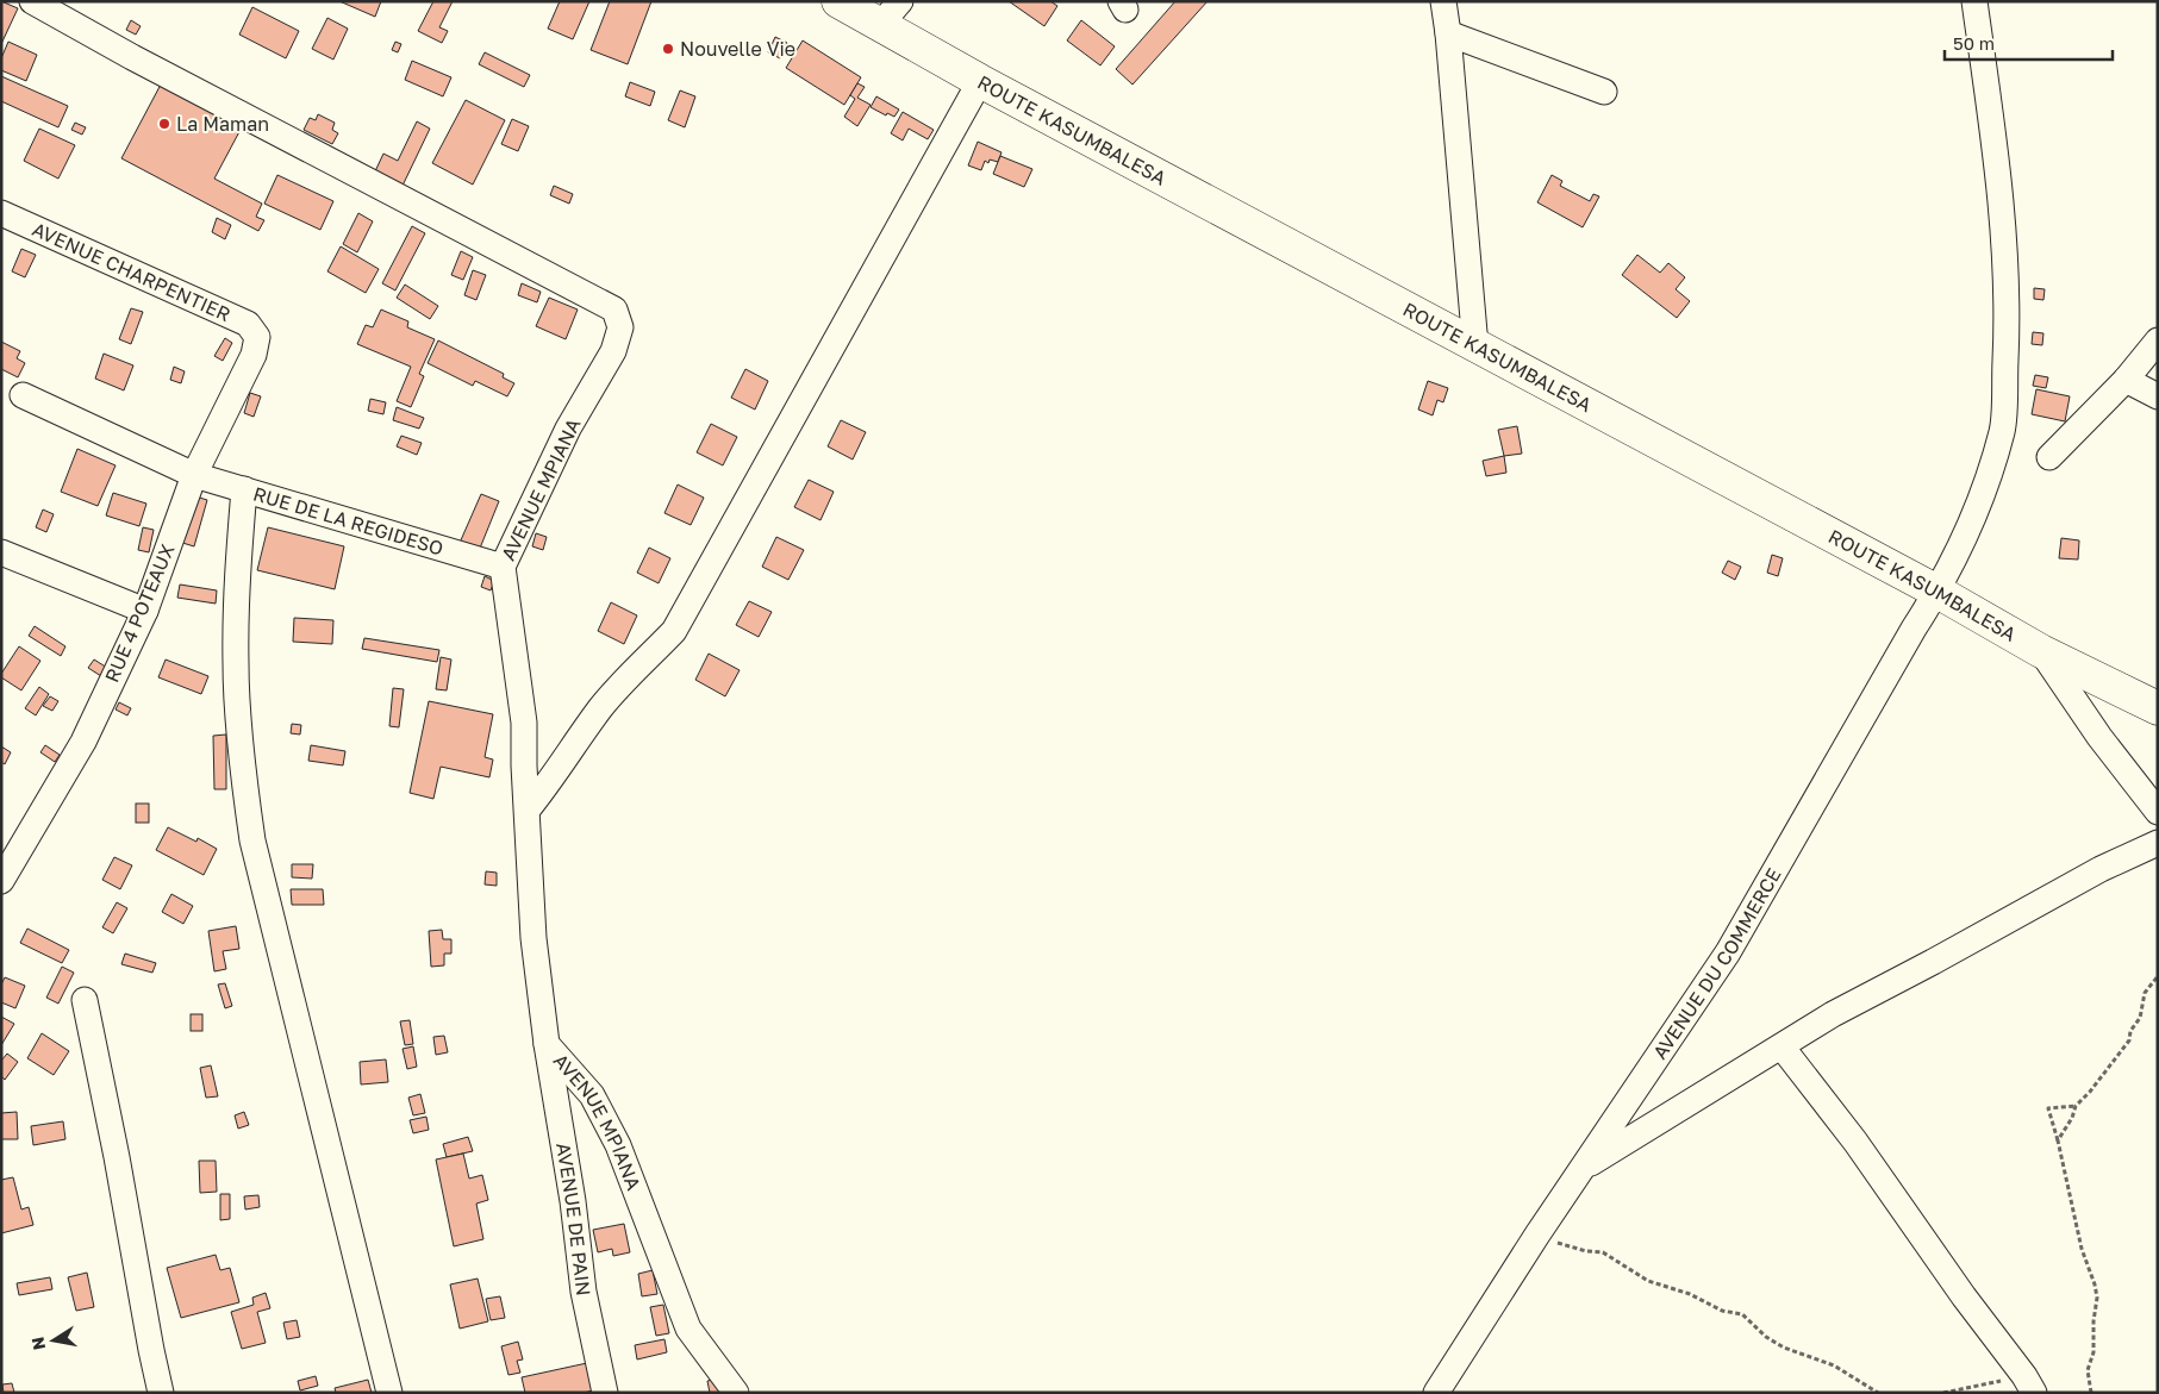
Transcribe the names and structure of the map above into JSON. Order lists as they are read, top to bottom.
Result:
{
  "streets": {
    "highway": ["ROUTE KASUMBALESA"],
    "street": [
      "AVENUE CHARPENTIER",
      "AVENUE MPIANA",
      "RUE DE LA REGIDESO",
      "RUE 4 POTEAUX",
      "AVENUE DU COMMERCE",
      "AVENUE DE PAIN"
    ]
  },
  "crossings": [
    ["ROUTE KASUMBALESA", "AVENUE DU COMMERCE"],
    ["AVENUE CHARPENTIER", "RUE 4 POTEAUX"],
    ["AVENUE MPIANA", "RUE DE LA REGIDESO"],
    ["AVENUE MPIANA", "AVENUE DE PAIN"],
    ["RUE DE LA REGIDESO", "RUE 4 POTEAUX"]
  ],
  "places": ["Nouvelle Vie", "La Maman"],
  "scale_bar": "50 m",
  "north": "left"
}
